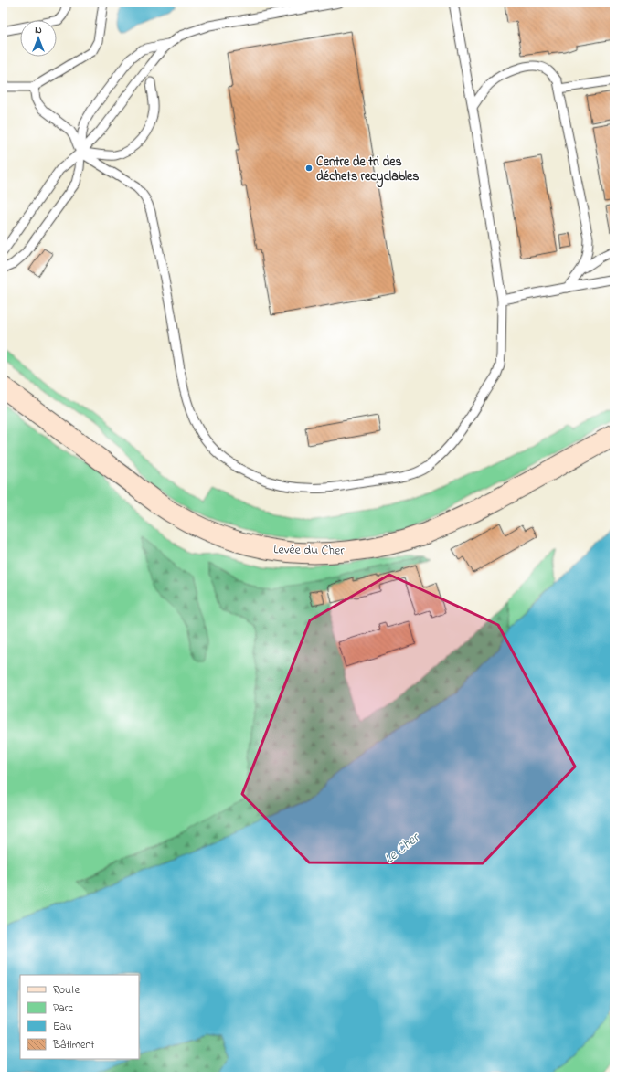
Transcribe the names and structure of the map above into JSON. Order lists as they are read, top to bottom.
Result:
{
  "streets": {
    "street": ["Levée du Cher"]
  },
  "water": ["Le Cher"],
  "places": ["Centre de tri des déchets recyclables"],
  "legend": [
    "Route",
    "Parc",
    "Eau",
    "Bâtiment"
  ],
  "north": "top"
}
